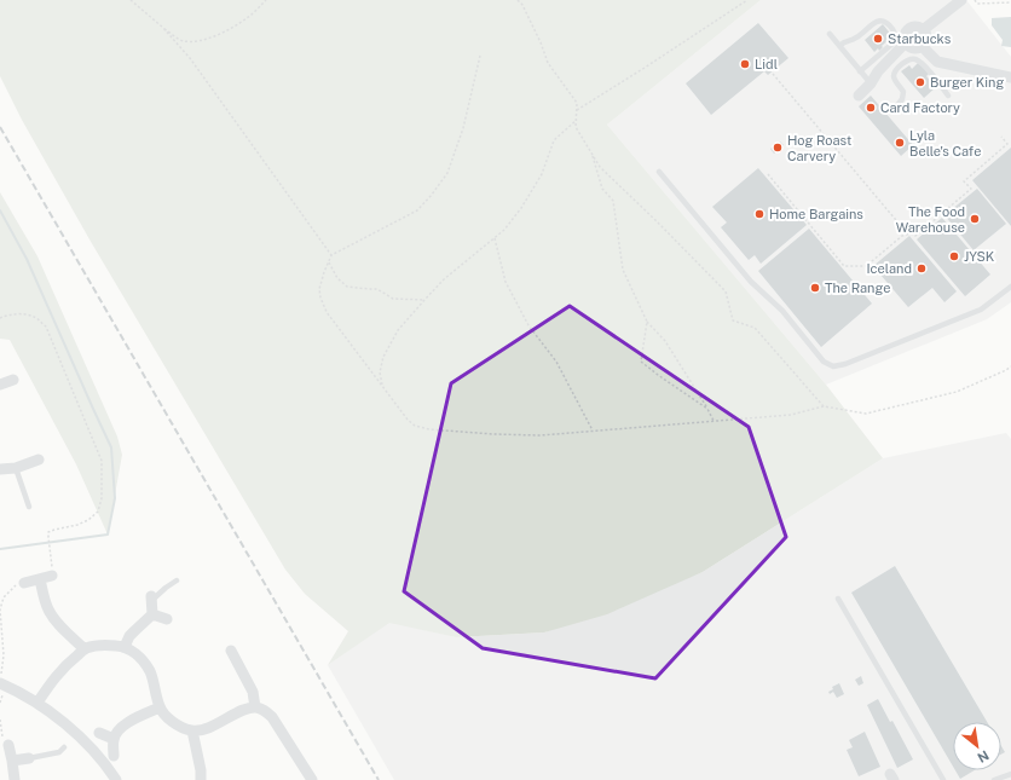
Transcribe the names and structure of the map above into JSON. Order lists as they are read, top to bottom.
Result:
{
  "places": [
    "Starbucks",
    "Lidl",
    "Burger King",
    "Card Factory",
    "Lyla Belle's Cafe",
    "Hog Roast Carvery",
    "Home Bargains",
    "The Food Warehouse",
    "JYSK",
    "Iceland",
    "The Range"
  ],
  "north": "bottom right"
}
